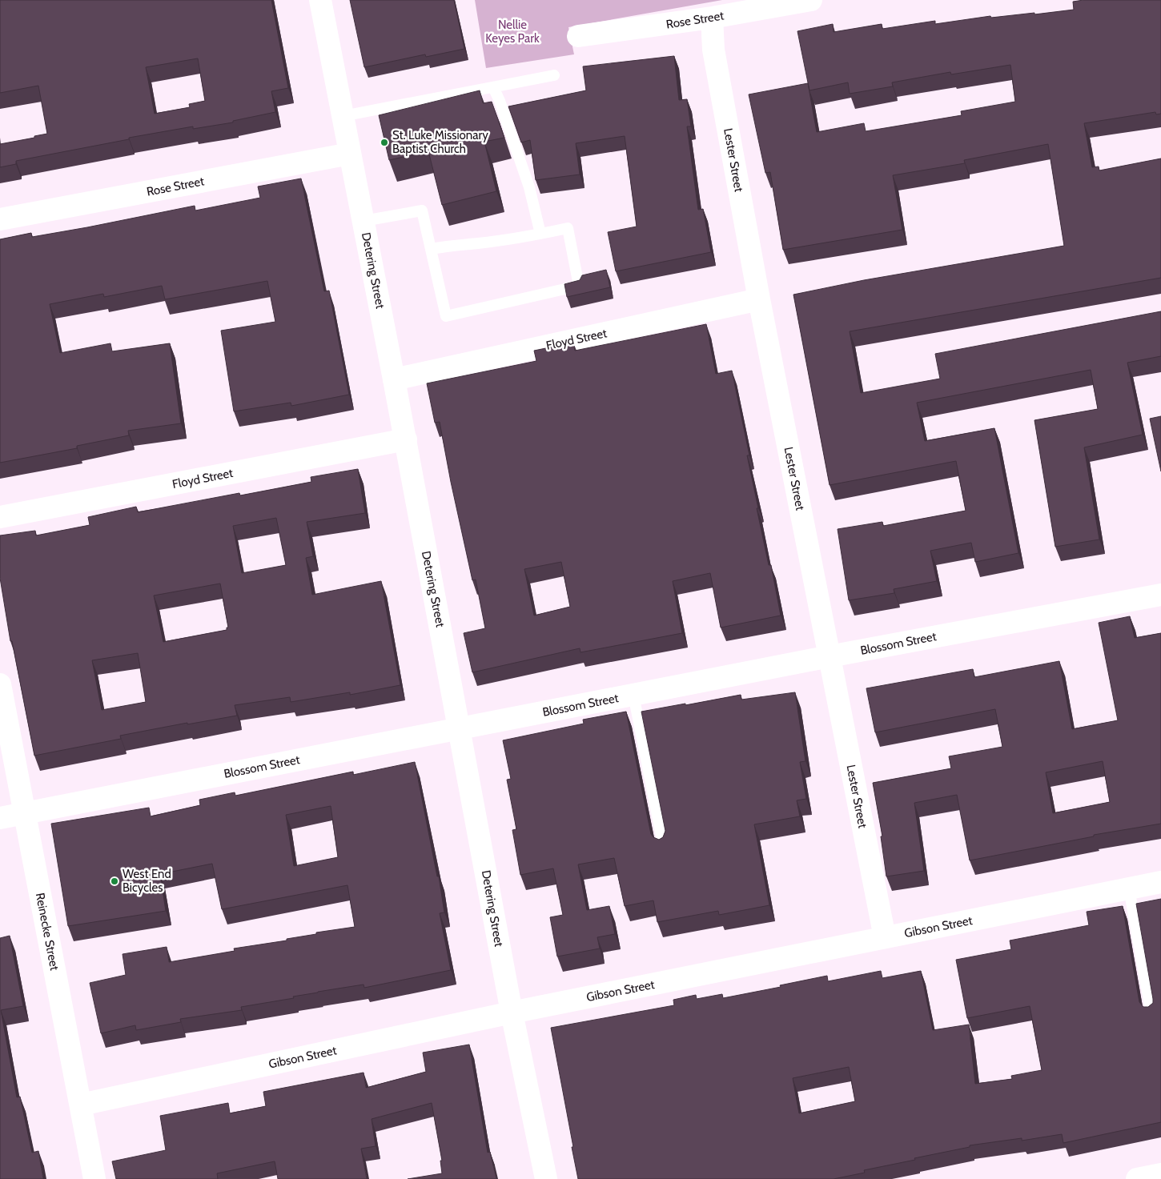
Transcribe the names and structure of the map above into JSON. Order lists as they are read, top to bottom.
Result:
{
  "streets": {
    "street": [
      "Rose Street",
      "Lester Street",
      "Detering Street",
      "Floyd Street",
      "Blossom Street",
      "Gibson Street",
      "Reinecke Street"
    ]
  },
  "crossings": [
    ["Rose Street", "Lester Street"],
    ["Rose Street", "Detering Street"],
    ["Lester Street", "Floyd Street"],
    ["Lester Street", "Blossom Street"],
    ["Lester Street", "Gibson Street"],
    ["Detering Street", "Floyd Street"],
    ["Detering Street", "Blossom Street"],
    ["Detering Street", "Gibson Street"],
    ["Blossom Street", "Reinecke Street"],
    ["Gibson Street", "Reinecke Street"]
  ],
  "parks": ["Nellie Keyes Park"],
  "places": ["St. Luke Missionary Baptist Church", "West End Bicycles"]
}
